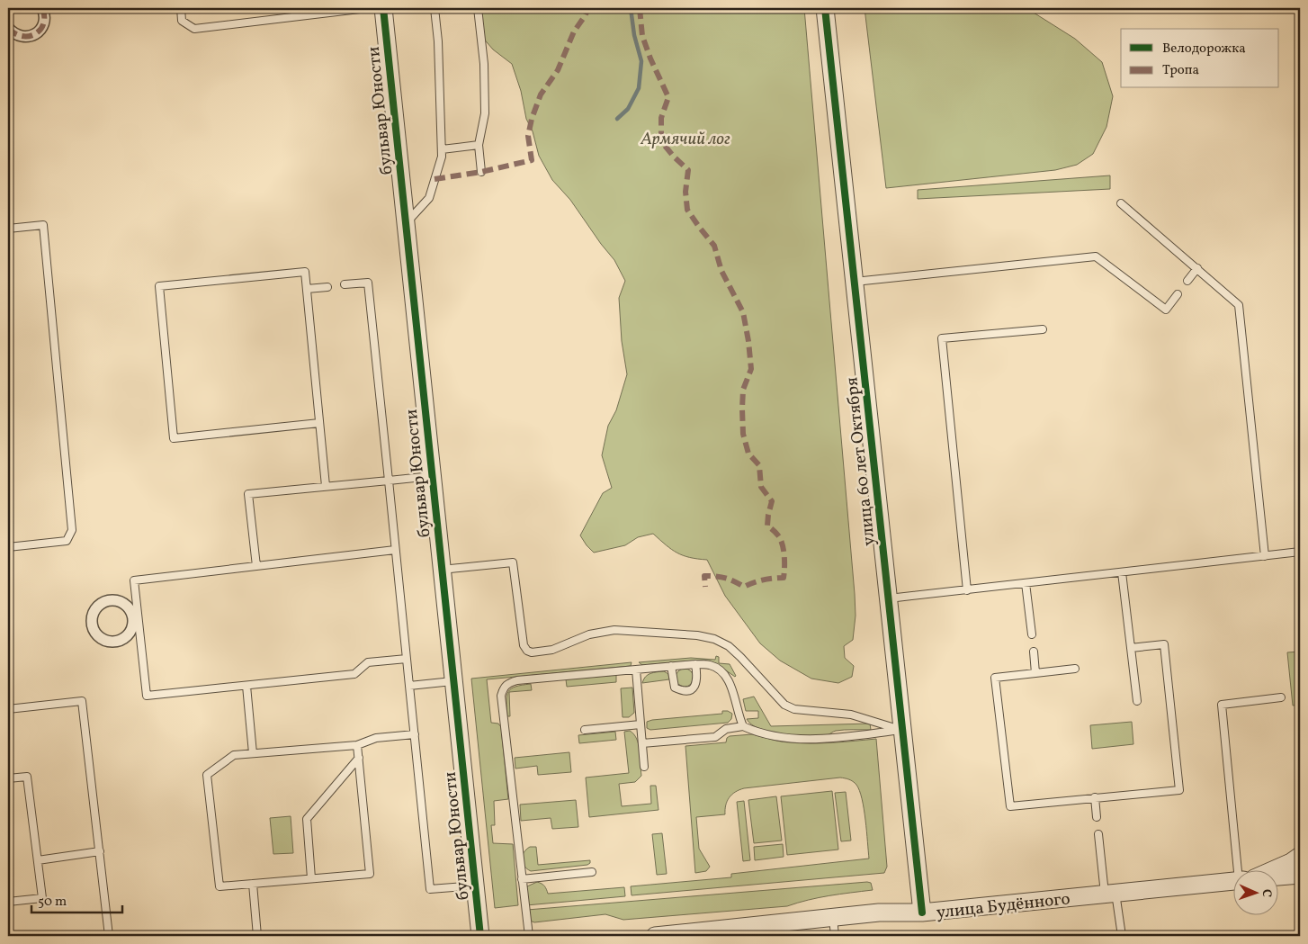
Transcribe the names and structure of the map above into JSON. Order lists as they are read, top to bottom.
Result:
{
  "streets": {
    "street": ["бульвар Юности", "улица 60 лет Октября", "улица Будённого"]
  },
  "crossings": [
    ["улица 60 лет Октября", "улица Будённого"]
  ],
  "parks": ["Армячий лог"],
  "legend": ["Велодорожка", "Тропа"],
  "scale_bar": "50 m",
  "north": "right"
}
